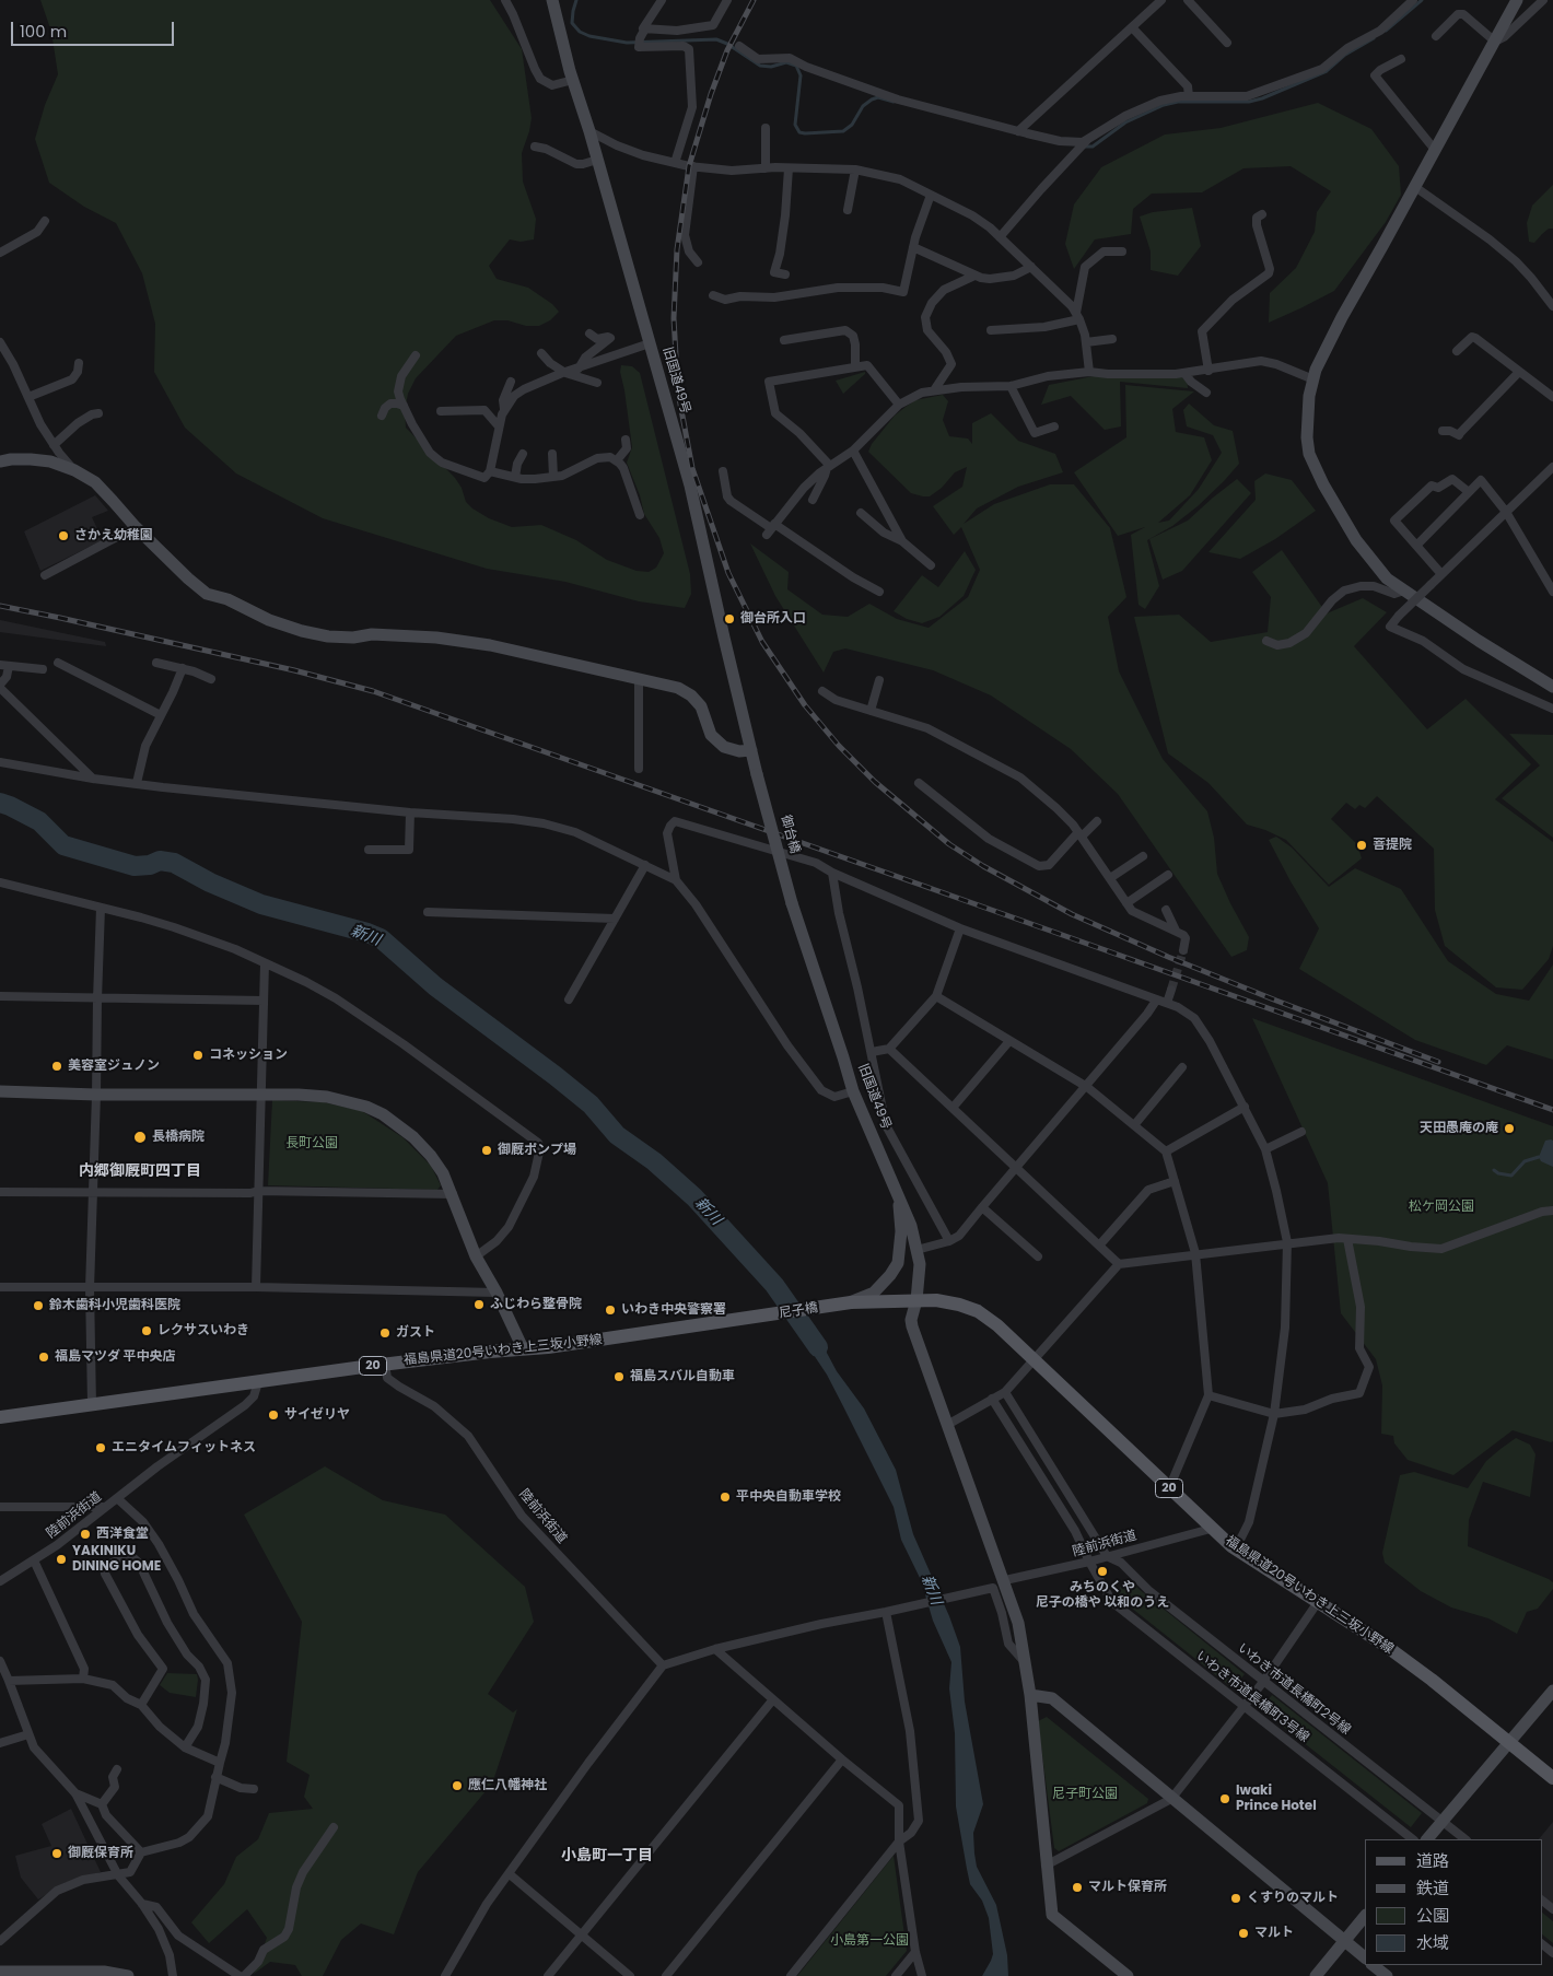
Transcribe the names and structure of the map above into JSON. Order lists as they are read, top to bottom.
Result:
{
  "streets": {
    "main road": ["尼子橋", "福島県道20号いわき上三坂小野線", "20"],
    "street": [
      "旧国道49号",
      "御台橋",
      "陸前浜街道",
      "いわき市道長橋町2号線",
      "いわき市道長橋町3号線"
    ]
  },
  "crossings": [
    ["旧国道49号", "御台橋"],
    ["旧国道49号", "福島県道20号いわき上三坂小野線"],
    ["旧国道49号", "20"],
    ["旧国道49号", "陸前浜街道"],
    ["尼子橋", "福島県道20号いわき上三坂小野線"],
    ["尼子橋", "20"],
    ["福島県道20号いわき上三坂小野線", "20"],
    ["福島県道20号いわき上三坂小野線", "陸前浜街道"],
    ["陸前浜街道", "いわき市道長橋町2号線"],
    ["陸前浜街道", "いわき市道長橋町3号線"]
  ],
  "districts": ["内郷御厩町四丁目", "小島町一丁目"],
  "water": ["新川"],
  "parks": [
    "長町公園",
    "松ケ岡公園",
    "尼子町公園",
    "小島第一公園"
  ],
  "places": [
    "さかえ幼稚園",
    "御台所入口",
    "菩提院",
    "コネッション",
    "美容室ジュノン",
    "天田愚庵の庵",
    "長橋病院",
    "御厩ポンプ場",
    "ふじわら整骨院",
    "鈴木歯科小児歯科医院",
    "いわき中央警察署",
    "レクサスいわき",
    "ガスト",
    "福島マツダ 平中央店",
    "福島スバル自動車",
    "サイゼリヤ",
    "エニタイムフィットネス",
    "平中央自動車学校",
    "西洋食堂",
    "YAKINIKU DINING HOME",
    "みちのくや 尼子の橋や 以和のうえ",
    "應仁八幡神社",
    "Iwaki Prince Hotel",
    "御厩保育所",
    "マルト保育所",
    "くすりのマルト",
    "マルト"
  ],
  "legend": [
    "道路",
    "鉄道",
    "公園",
    "水域"
  ],
  "scale_bar": "100 m"
}
